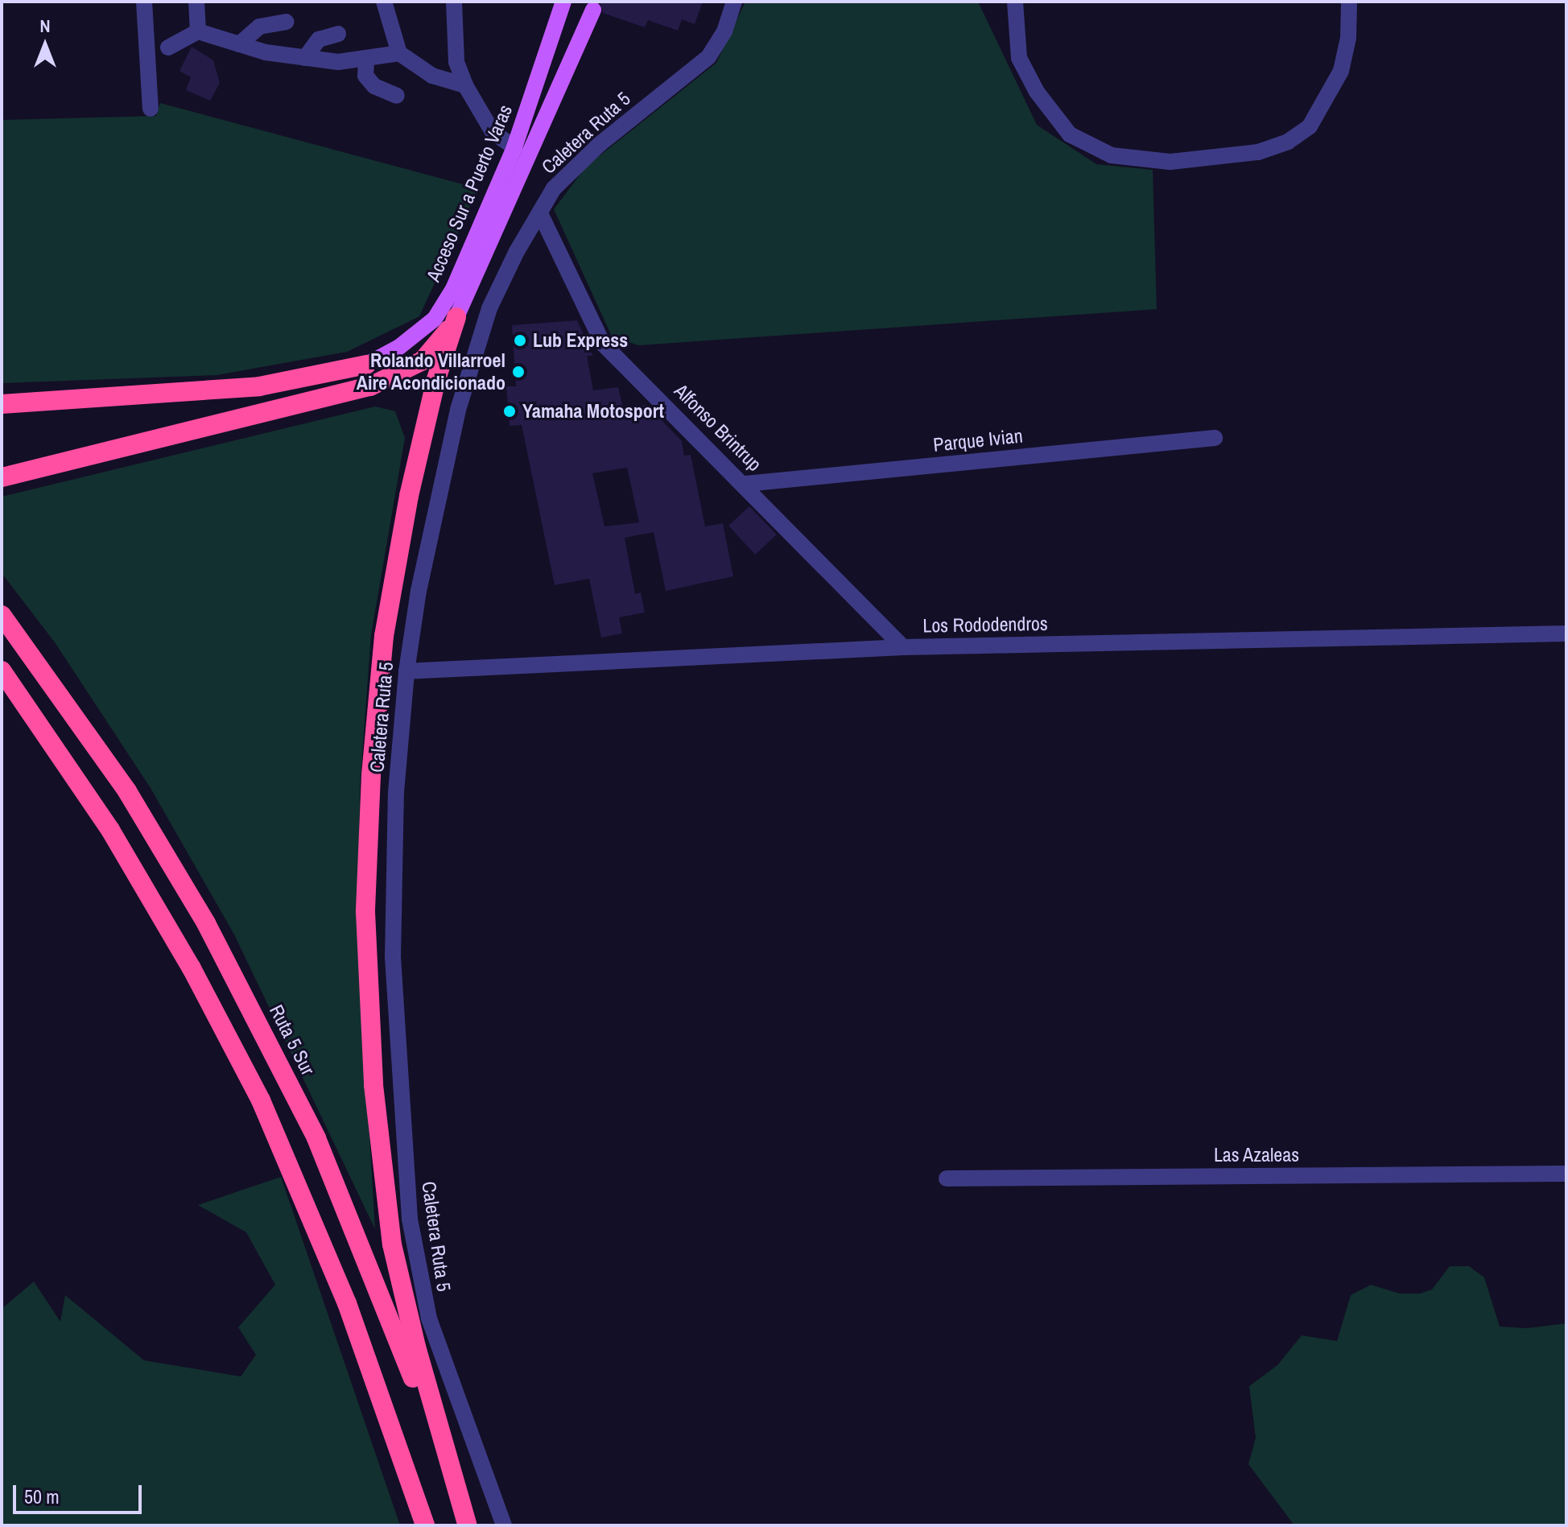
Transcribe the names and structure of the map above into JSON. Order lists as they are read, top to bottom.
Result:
{
  "streets": {
    "highway": ["Ruta 5 Sur"],
    "main road": ["Acceso Sur a Puerto Varas"],
    "street": [
      "Caletera Ruta 5",
      "Alfonso Brintrup",
      "Parque Ivian",
      "Los Rododendros",
      "Las Azaleas"
    ]
  },
  "crossings": [
    ["Caletera Ruta 5", "Alfonso Brintrup"],
    ["Caletera Ruta 5", "Los Rododendros"],
    ["Alfonso Brintrup", "Parque Ivian"],
    ["Alfonso Brintrup", "Los Rododendros"]
  ],
  "places": ["Lub Express", "Rolando Villarroel Aire Acondicionado", "Yamaha Motosport"],
  "scale_bar": "50 m",
  "north": "top"
}
